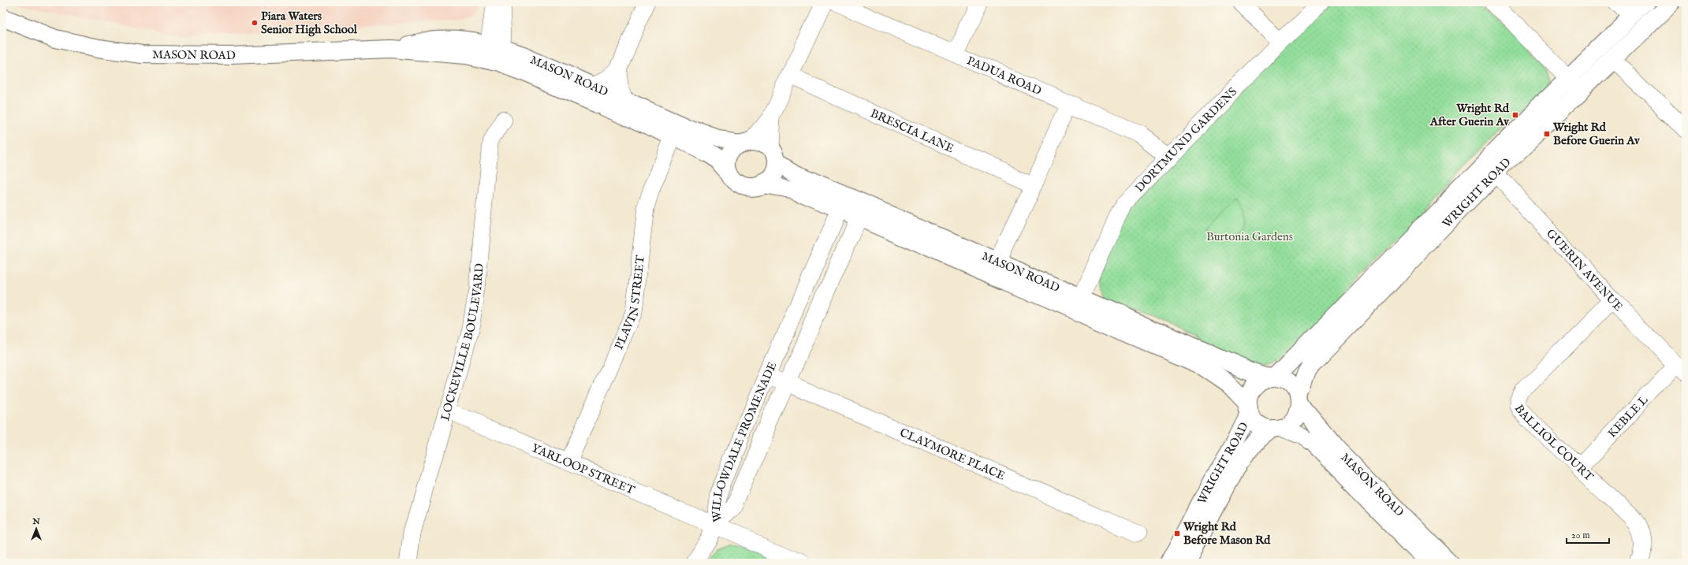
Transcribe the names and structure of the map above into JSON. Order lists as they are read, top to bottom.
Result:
{
  "streets": {
    "street": [
      "MASON ROAD",
      "PADUA ROAD",
      "BRESCIA LANE",
      "DORTMUND GARDENS",
      "WRIGHT ROAD",
      "GUERIN AVENUE",
      "PLAVIN STREET",
      "LOCKEVILLE BOULEVARD",
      "KEBLE L",
      "WILLOWDALE PROMENADE",
      "BALLIOL COURT",
      "CLAYMORE PLACE",
      "YARLOOP STREET"
    ]
  },
  "crossings": [
    ["MASON ROAD", "DORTMUND GARDENS"],
    ["MASON ROAD", "WRIGHT ROAD"],
    ["MASON ROAD", "PLAVIN STREET"],
    ["MASON ROAD", "WILLOWDALE PROMENADE"],
    ["PADUA ROAD", "DORTMUND GARDENS"],
    ["WRIGHT ROAD", "GUERIN AVENUE"],
    ["GUERIN AVENUE", "KEBLE L"],
    ["GUERIN AVENUE", "BALLIOL COURT"],
    ["PLAVIN STREET", "YARLOOP STREET"],
    ["LOCKEVILLE BOULEVARD", "YARLOOP STREET"],
    ["KEBLE L", "BALLIOL COURT"],
    ["WILLOWDALE PROMENADE", "CLAYMORE PLACE"],
    ["WILLOWDALE PROMENADE", "YARLOOP STREET"]
  ],
  "parks": ["Burtonia Gardens"],
  "places": {
    "other": ["Piara Waters Senior High School"],
    "transit": ["Wright Rd After Guerin Av", "Wright Rd Before Guerin Av", "Wright Rd Before Mason Rd"]
  },
  "scale_bar": "20 m",
  "north": "top"
}
